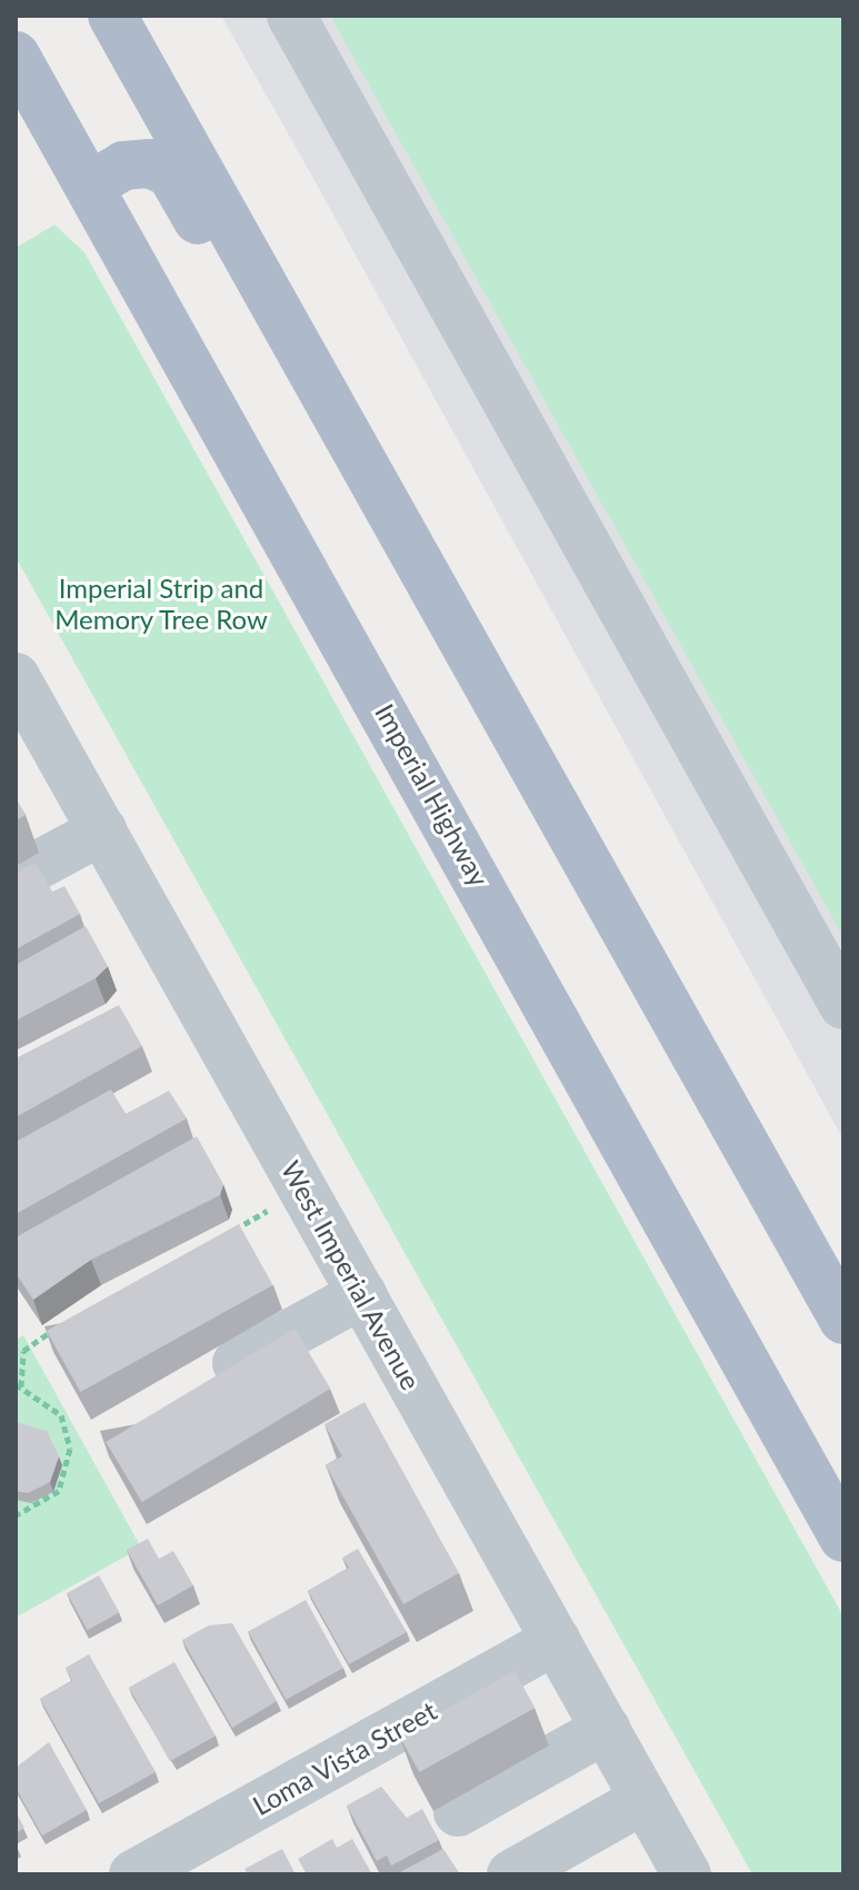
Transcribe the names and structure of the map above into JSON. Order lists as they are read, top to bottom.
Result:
{
  "streets": {
    "main road": ["Imperial Highway"],
    "street": ["West Imperial Avenue", "Loma Vista Street"]
  },
  "crossings": [
    ["West Imperial Avenue", "Loma Vista Street"]
  ],
  "parks": ["Imperial Strip and Memory Tree Row"]
}
